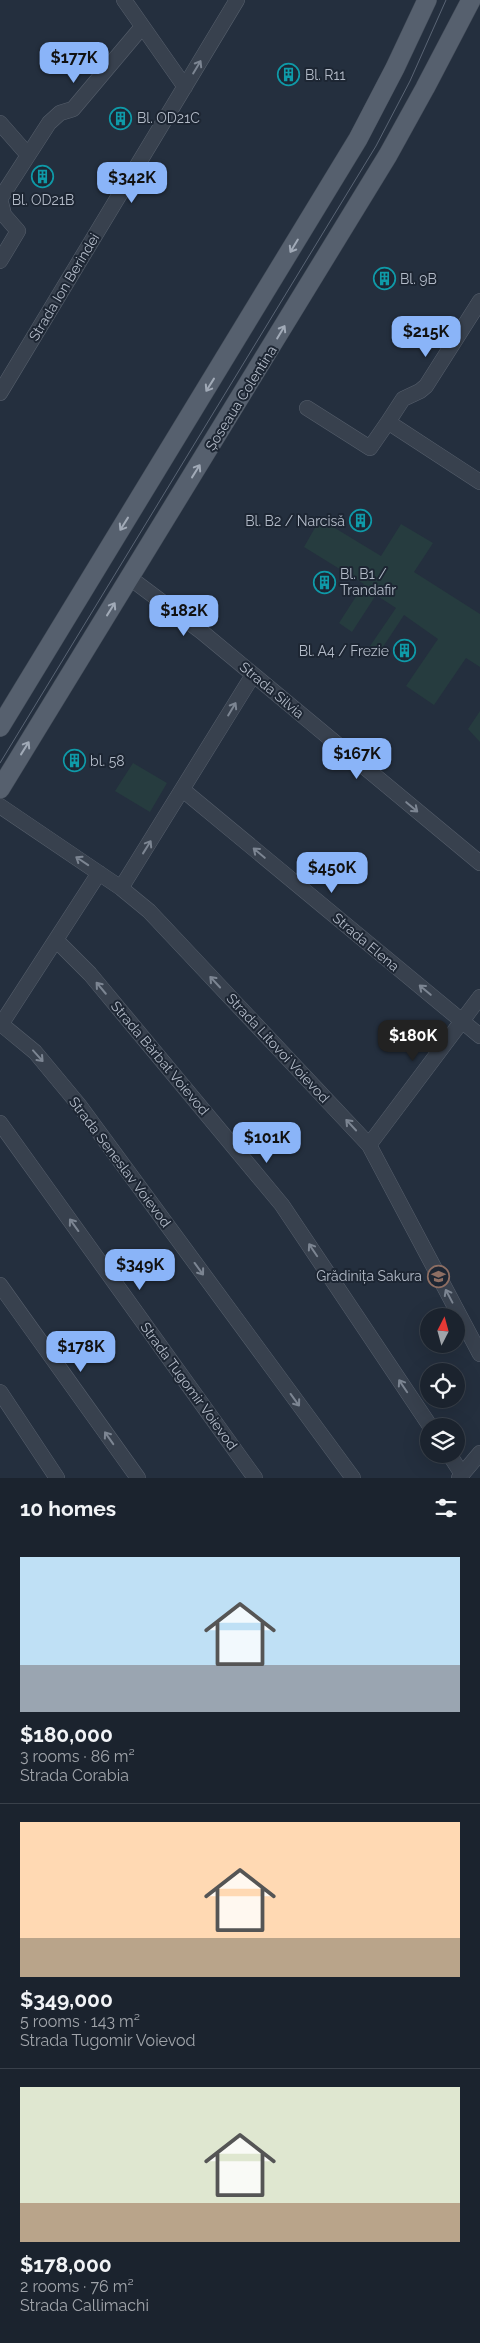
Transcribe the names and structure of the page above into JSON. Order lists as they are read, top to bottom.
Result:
{
  "streets": {
    "main road": ["Șoseaua Colentina"],
    "street": [
      "Strada Ion Berindei",
      "Strada Silvia",
      "Strada Elena",
      "Strada Litovoi Voievod",
      "Strada Bărbat Voievod",
      "Strada Seneslav Voievod",
      "Strada Tugomir Voievod"
    ]
  },
  "crossings": [
    ["Șoseaua Colentina", "Strada Silvia"]
  ],
  "one_way": [
    "Strada Silvia",
    "Strada Elena",
    "Strada Litovoi Voievod",
    "Strada Bărbat Voievod",
    "Strada Seneslav Voievod"
  ],
  "places": {
    "building": [
      "Bl. R11",
      "Bl. OD21C",
      "Bl. OD21B",
      "Bl. 9B",
      "Bl. B2 / Narcisă",
      "Bl. B1 / Trandafir",
      "Bl. A4 / Frezie",
      "bl. 58"
    ],
    "school or university": ["Grădinița Sakura"]
  },
  "north": "top",
  "page": {
    "price": [
      "$177K",
      "$342K",
      "$215K",
      "$182K",
      "$167K",
      "$450K",
      "$180K",
      "$101K",
      "$349K",
      "$178K"
    ],
    "heading": "10 homes",
    "list": [
      {
        "name": "$180,000",
        "note": "3 rooms · 86 m² · Strada Corabia"
      },
      {
        "name": "$349,000",
        "note": "5 rooms · 143 m² · Strada Tugomir Voievod"
      },
      {
        "name": "$178,000",
        "note": "2 rooms · 76 m² · Strada Callimachi"
      }
    ]
  }
}
